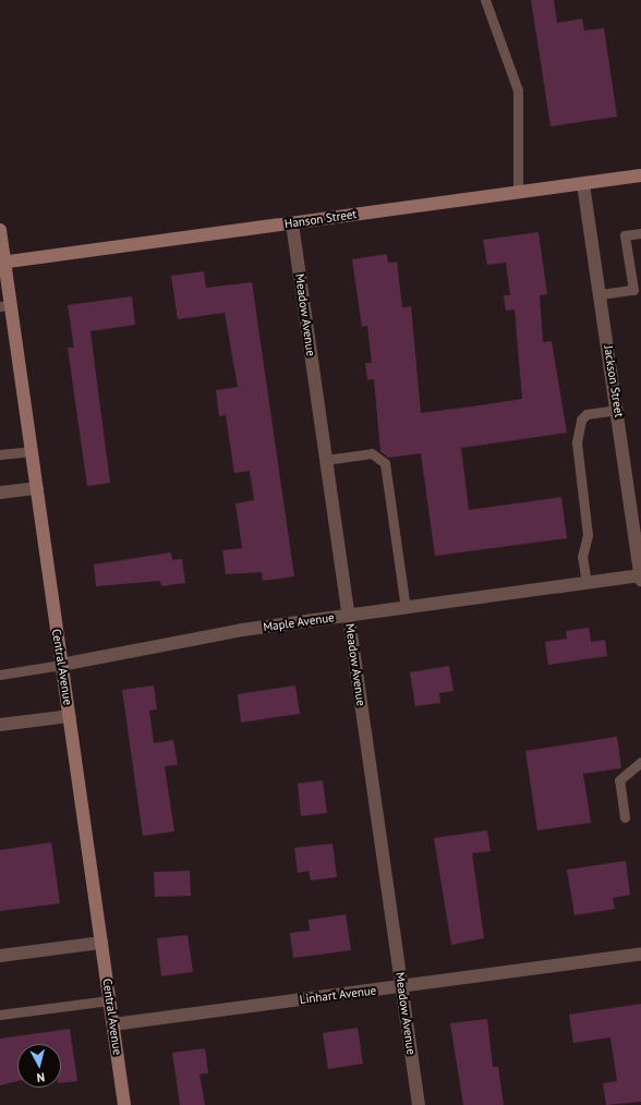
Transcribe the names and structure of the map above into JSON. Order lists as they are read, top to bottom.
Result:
{
  "streets": {
    "street": [
      "Hanson Street",
      "Meadow Avenue",
      "Jackson Street",
      "Maple Avenue",
      "Central Avenue",
      "Linhart Avenue"
    ]
  },
  "crossings": [
    ["Hanson Street", "Meadow Avenue"],
    ["Hanson Street", "Jackson Street"],
    ["Hanson Street", "Central Avenue"],
    ["Meadow Avenue", "Maple Avenue"],
    ["Meadow Avenue", "Linhart Avenue"],
    ["Jackson Street", "Maple Avenue"],
    ["Maple Avenue", "Central Avenue"],
    ["Central Avenue", "Linhart Avenue"]
  ],
  "north": "bottom"
}
